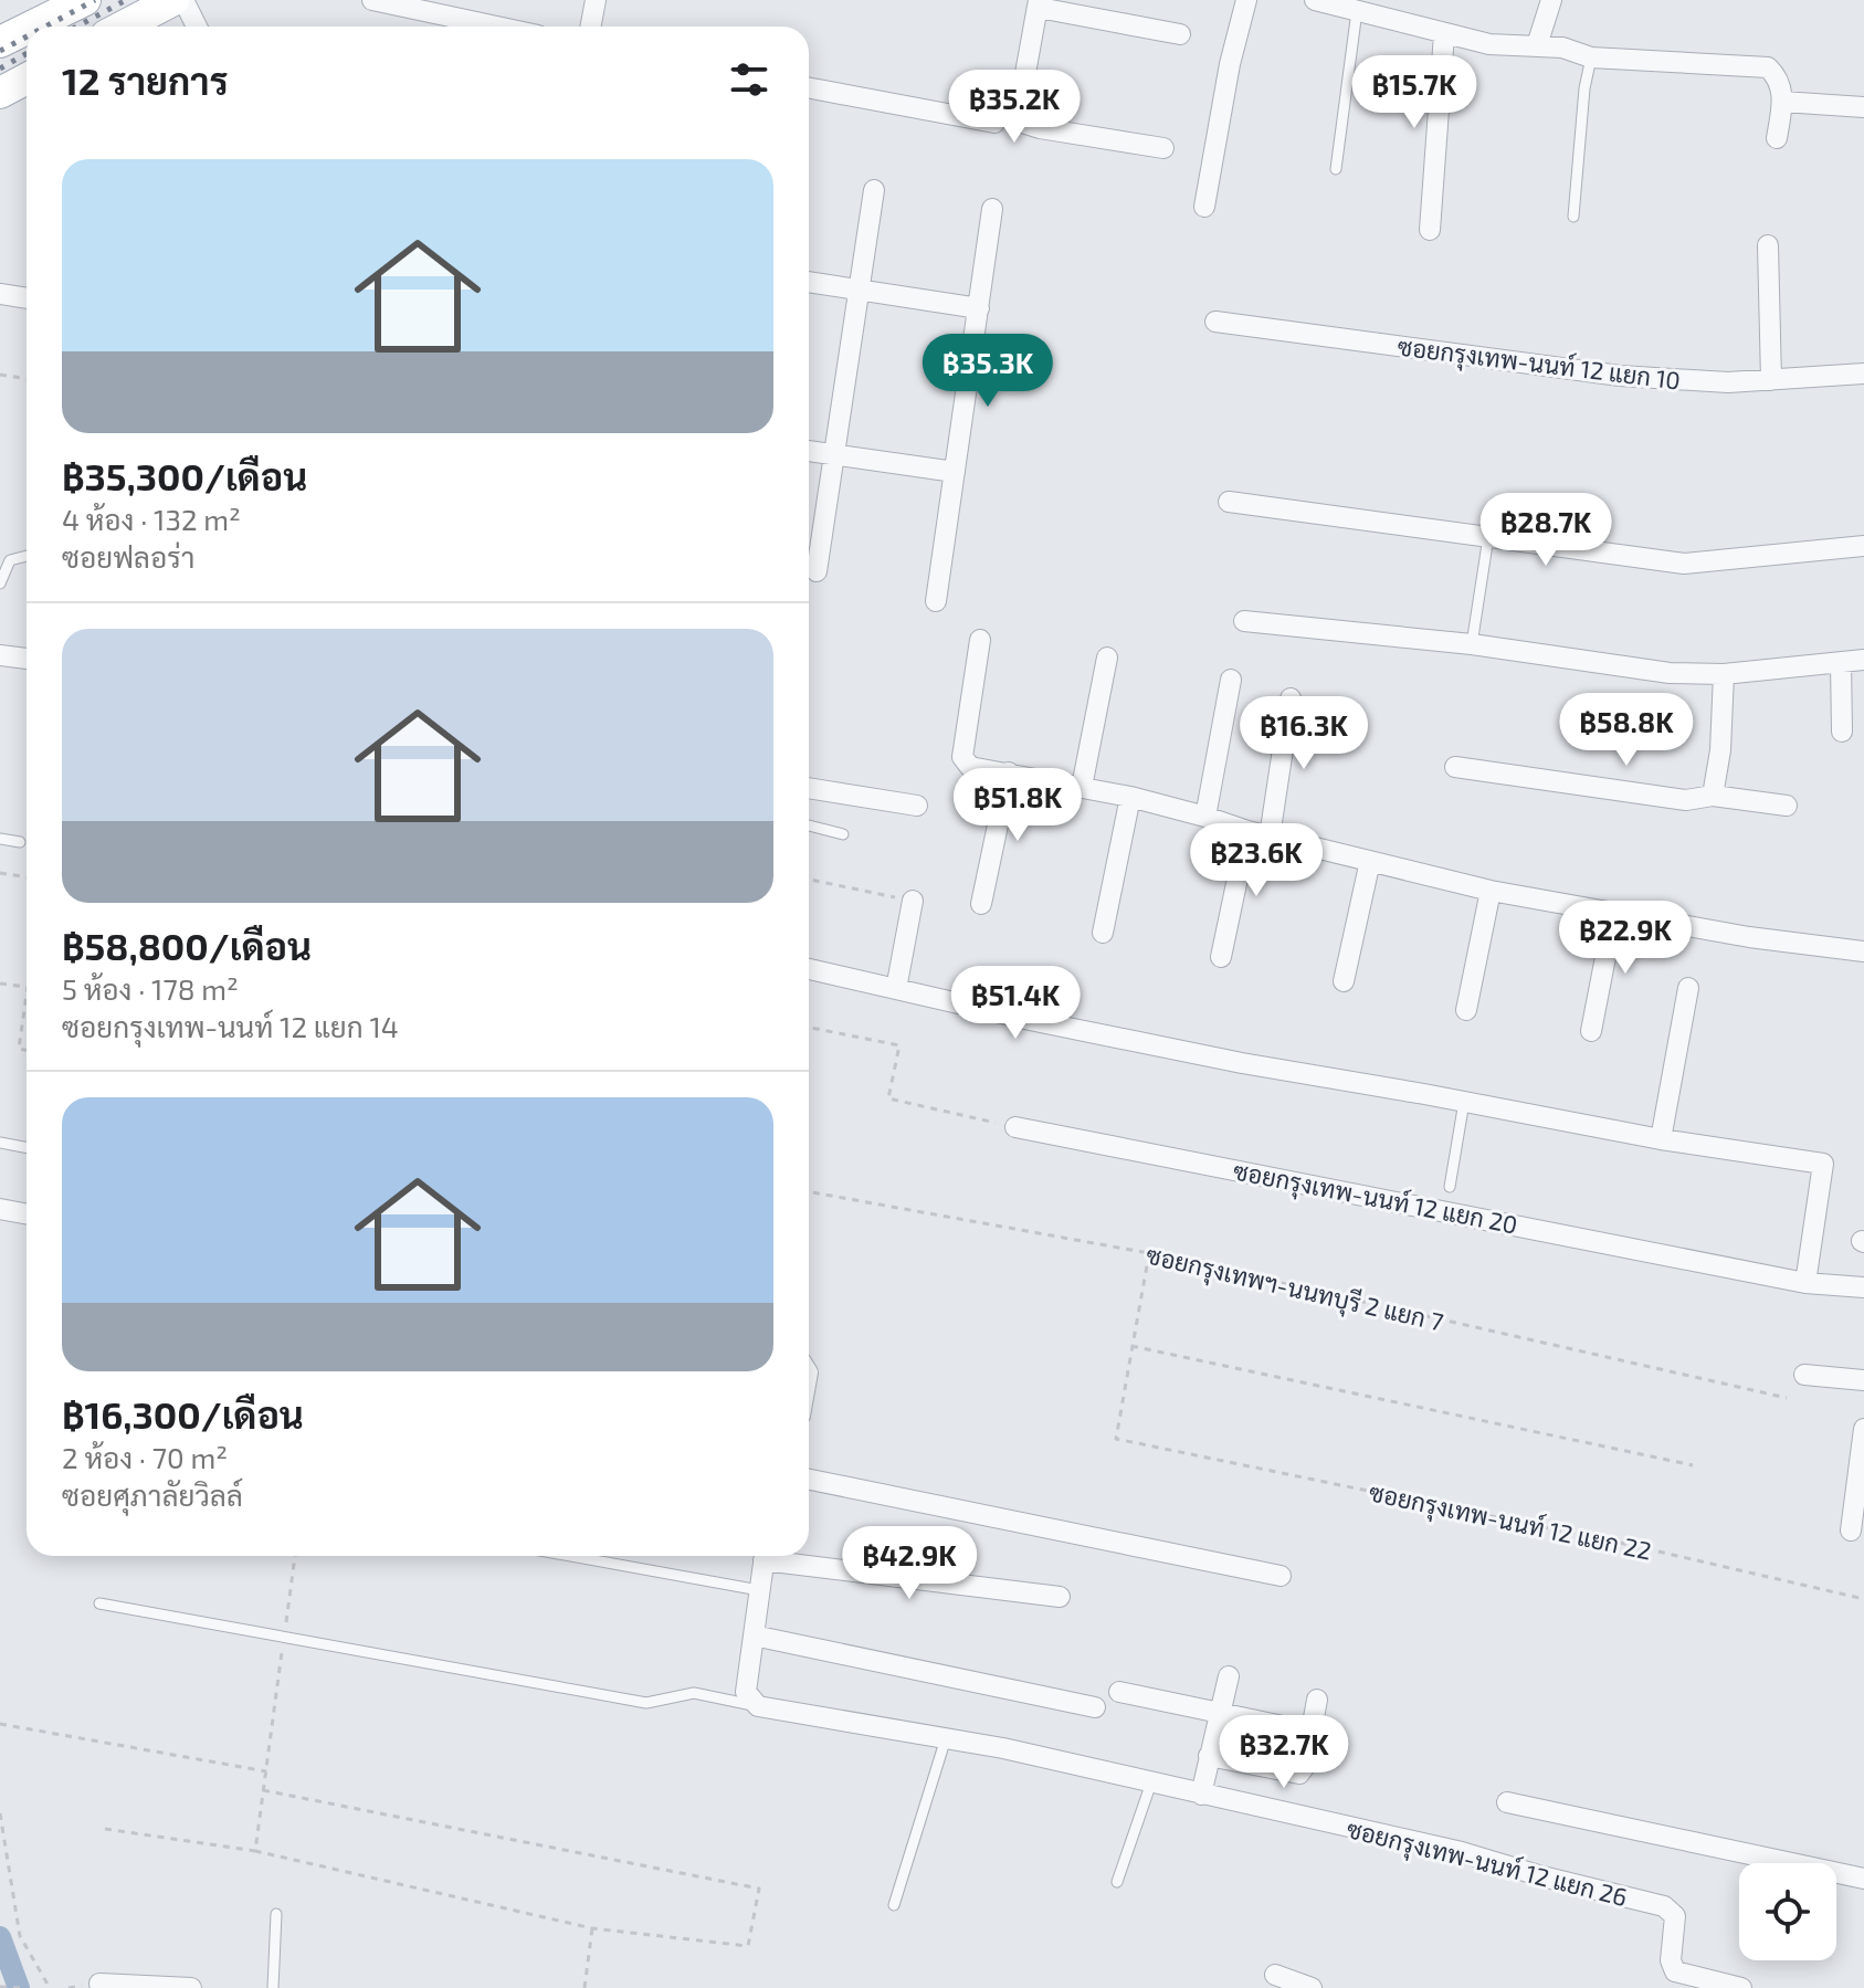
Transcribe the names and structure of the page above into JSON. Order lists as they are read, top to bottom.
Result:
{
  "streets": {
    "street": ["ซอยกรุงเทพ-นนท์ 12 แยก 10", "ซอยกรุงเทพ-นนท์ 12 แยก 20", "ซอยกรุงเทพ-นนท์ 12 แยก 26"],
    "path": ["ซอยกรุงเทพฯ-นนทบุรี 2 แยก 7", "ซอยกรุงเทพ-นนท์ 12 แยก 22"]
  },
  "page": {
    "heading": "12 รายการ",
    "price": [
      "฿15.7K",
      "฿35.2K",
      "฿35.3K",
      "฿28.7K",
      "฿58.8K",
      "฿16.3K",
      "฿51.8K",
      "฿23.6K",
      "฿22.9K",
      "฿51.4K",
      "฿42.9K",
      "฿32.7K"
    ],
    "list": [
      {
        "name": "฿35,300/เดือน",
        "note": "4 ห้อง · 132 m² · ซอยฟลอร่า"
      },
      {
        "name": "฿58,800/เดือน",
        "note": "5 ห้อง · 178 m² · ซอยกรุงเทพ-นนท์ 12 แยก 14"
      },
      {
        "name": "฿16,300/เดือน",
        "note": "2 ห้อง · 70 m² · ซอยศุภาลัยวิลล์"
      }
    ]
  }
}
